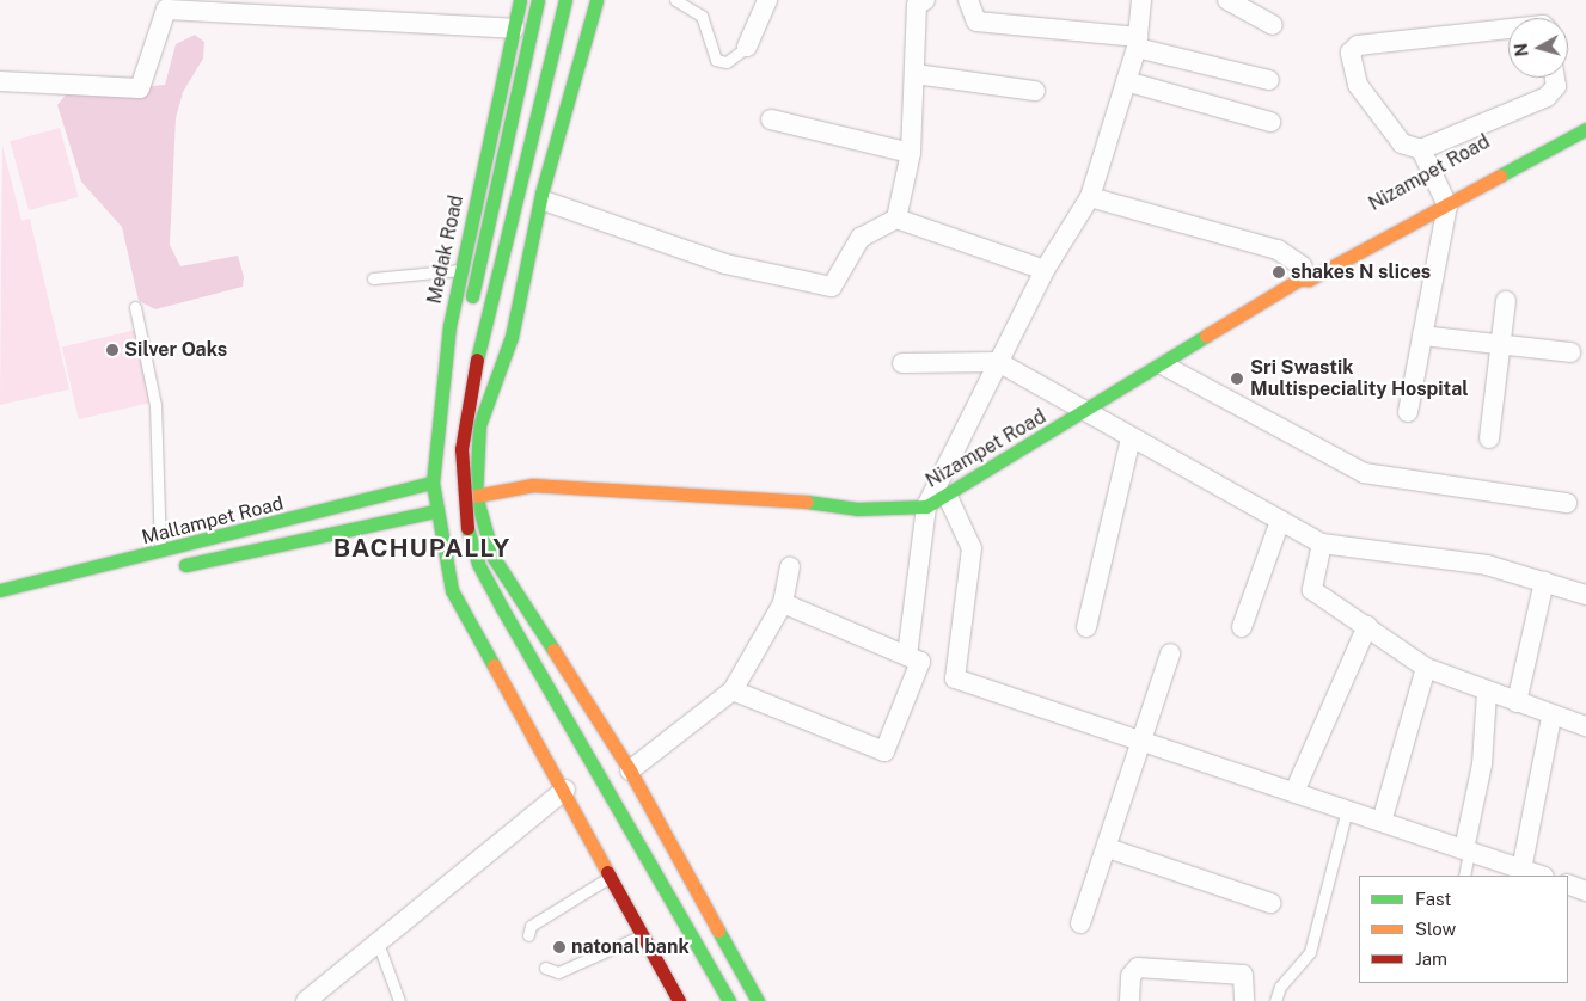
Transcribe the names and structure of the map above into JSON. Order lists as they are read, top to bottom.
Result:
{
  "streets": {
    "main road": ["Nizampet Road", "Medak Road", "Mallampet Road"]
  },
  "crossings": [
    ["Medak Road", "Mallampet Road"]
  ],
  "districts": ["BACHUPALLY"],
  "places": [
    "shakes N slices",
    "Silver Oaks",
    "Sri Swastik Multispeciality Hospital",
    "natonal bank"
  ],
  "legend": ["Fast", "Slow", "Jam"],
  "north": "left"
}
